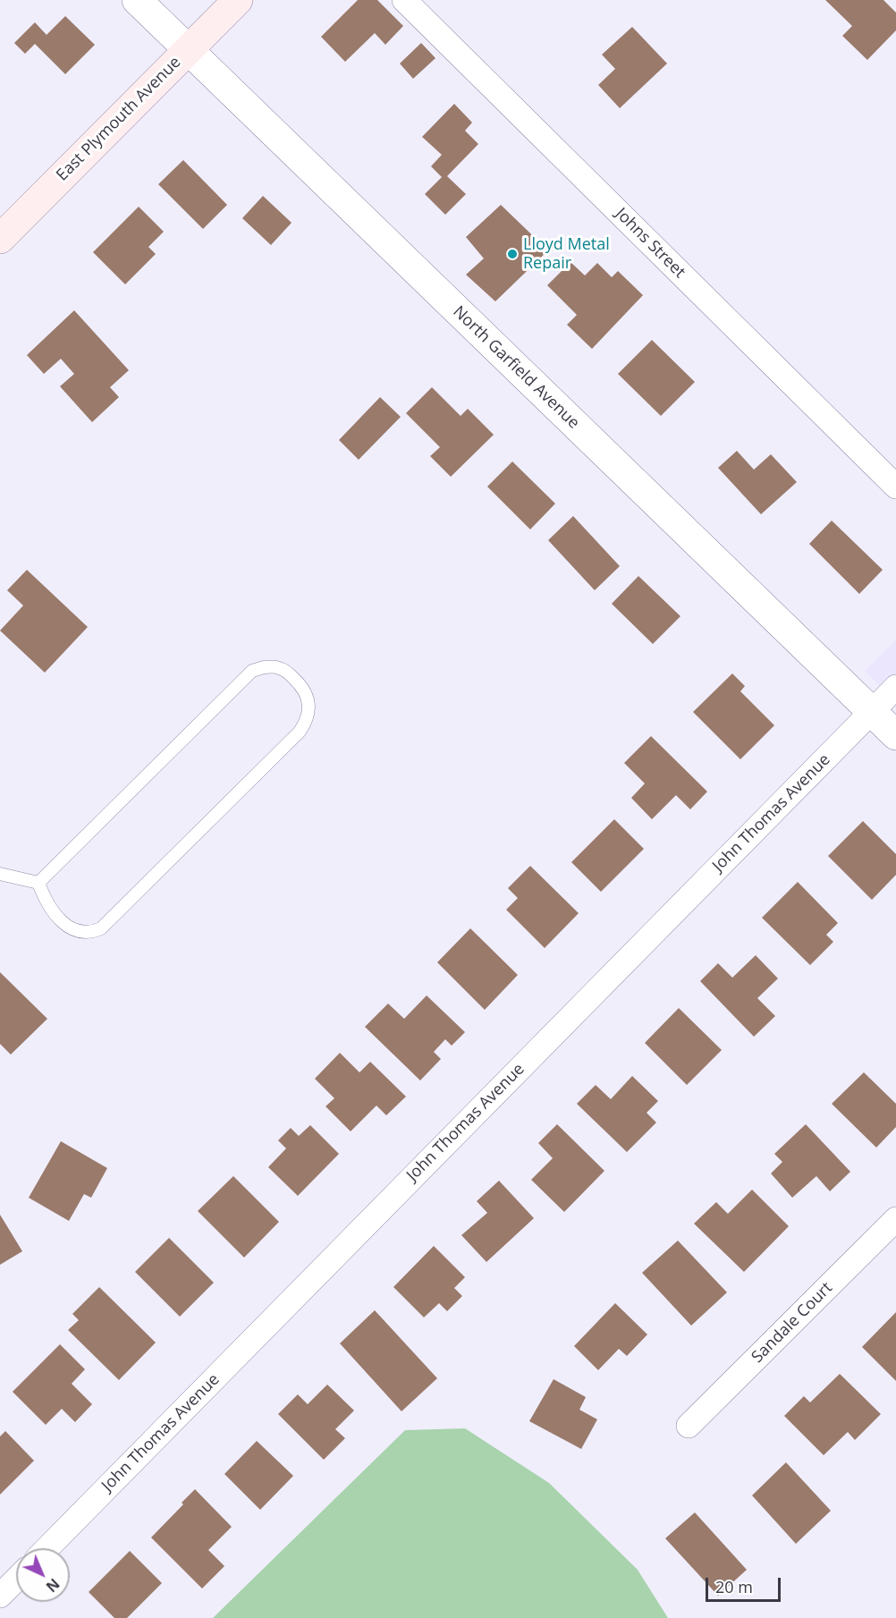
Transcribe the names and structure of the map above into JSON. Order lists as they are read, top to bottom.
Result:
{
  "streets": {
    "main road": ["East Plymouth Avenue"],
    "street": [
      "Johns Street",
      "North Garfield Avenue",
      "John Thomas Avenue",
      "Sandale Court"
    ]
  },
  "crossings": [
    ["East Plymouth Avenue", "North Garfield Avenue"],
    ["North Garfield Avenue", "John Thomas Avenue"]
  ],
  "places": ["Lloyd Metal Repair"],
  "scale_bar": "20 m",
  "north": "bottom right"
}
